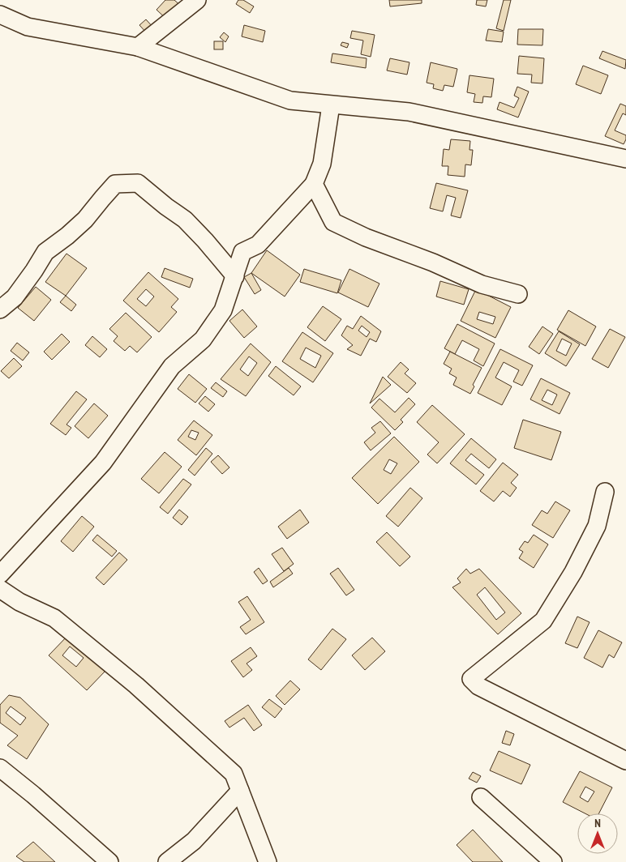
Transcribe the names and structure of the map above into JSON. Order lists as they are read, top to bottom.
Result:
{
  "north": "top"
}
